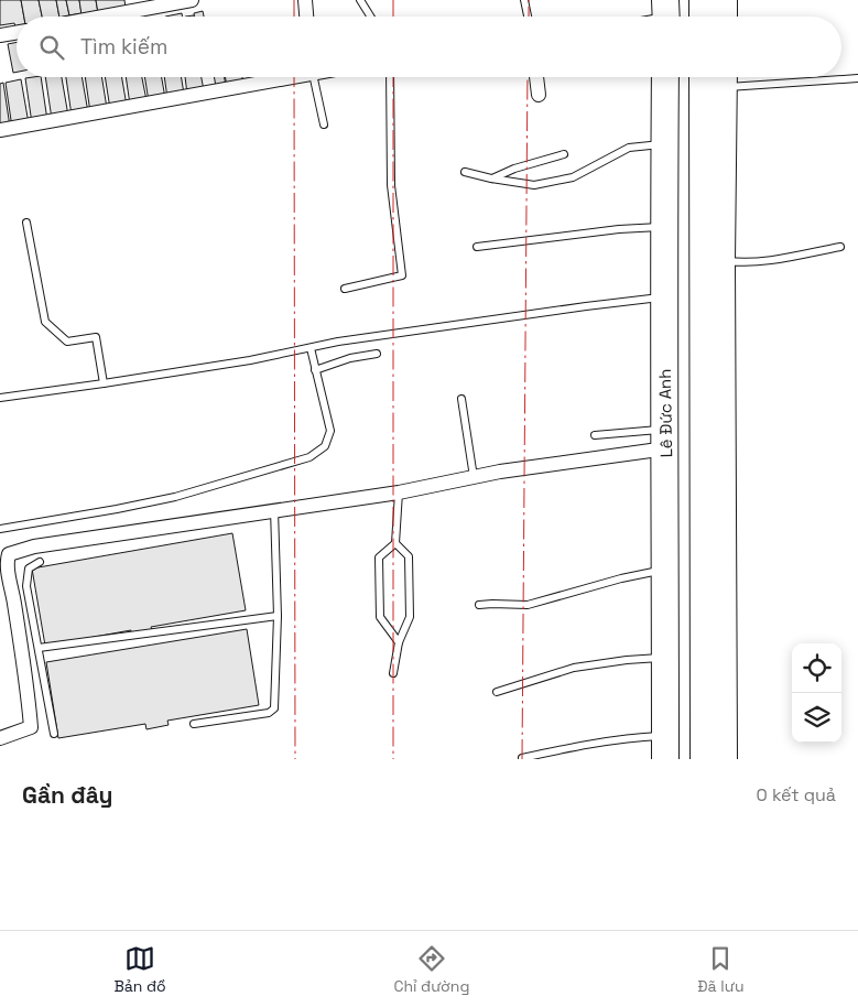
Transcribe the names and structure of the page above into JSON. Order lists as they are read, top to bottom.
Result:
{
  "streets": {
    "highway": ["Lê Đức Anh"]
  },
  "page": {
    "search": "Tìm kiếm",
    "heading": ["Gần đây", "0 kết quả"],
    "nav": ["Bản đồ", "Chỉ đường", "Đã lưu"]
  }
}
